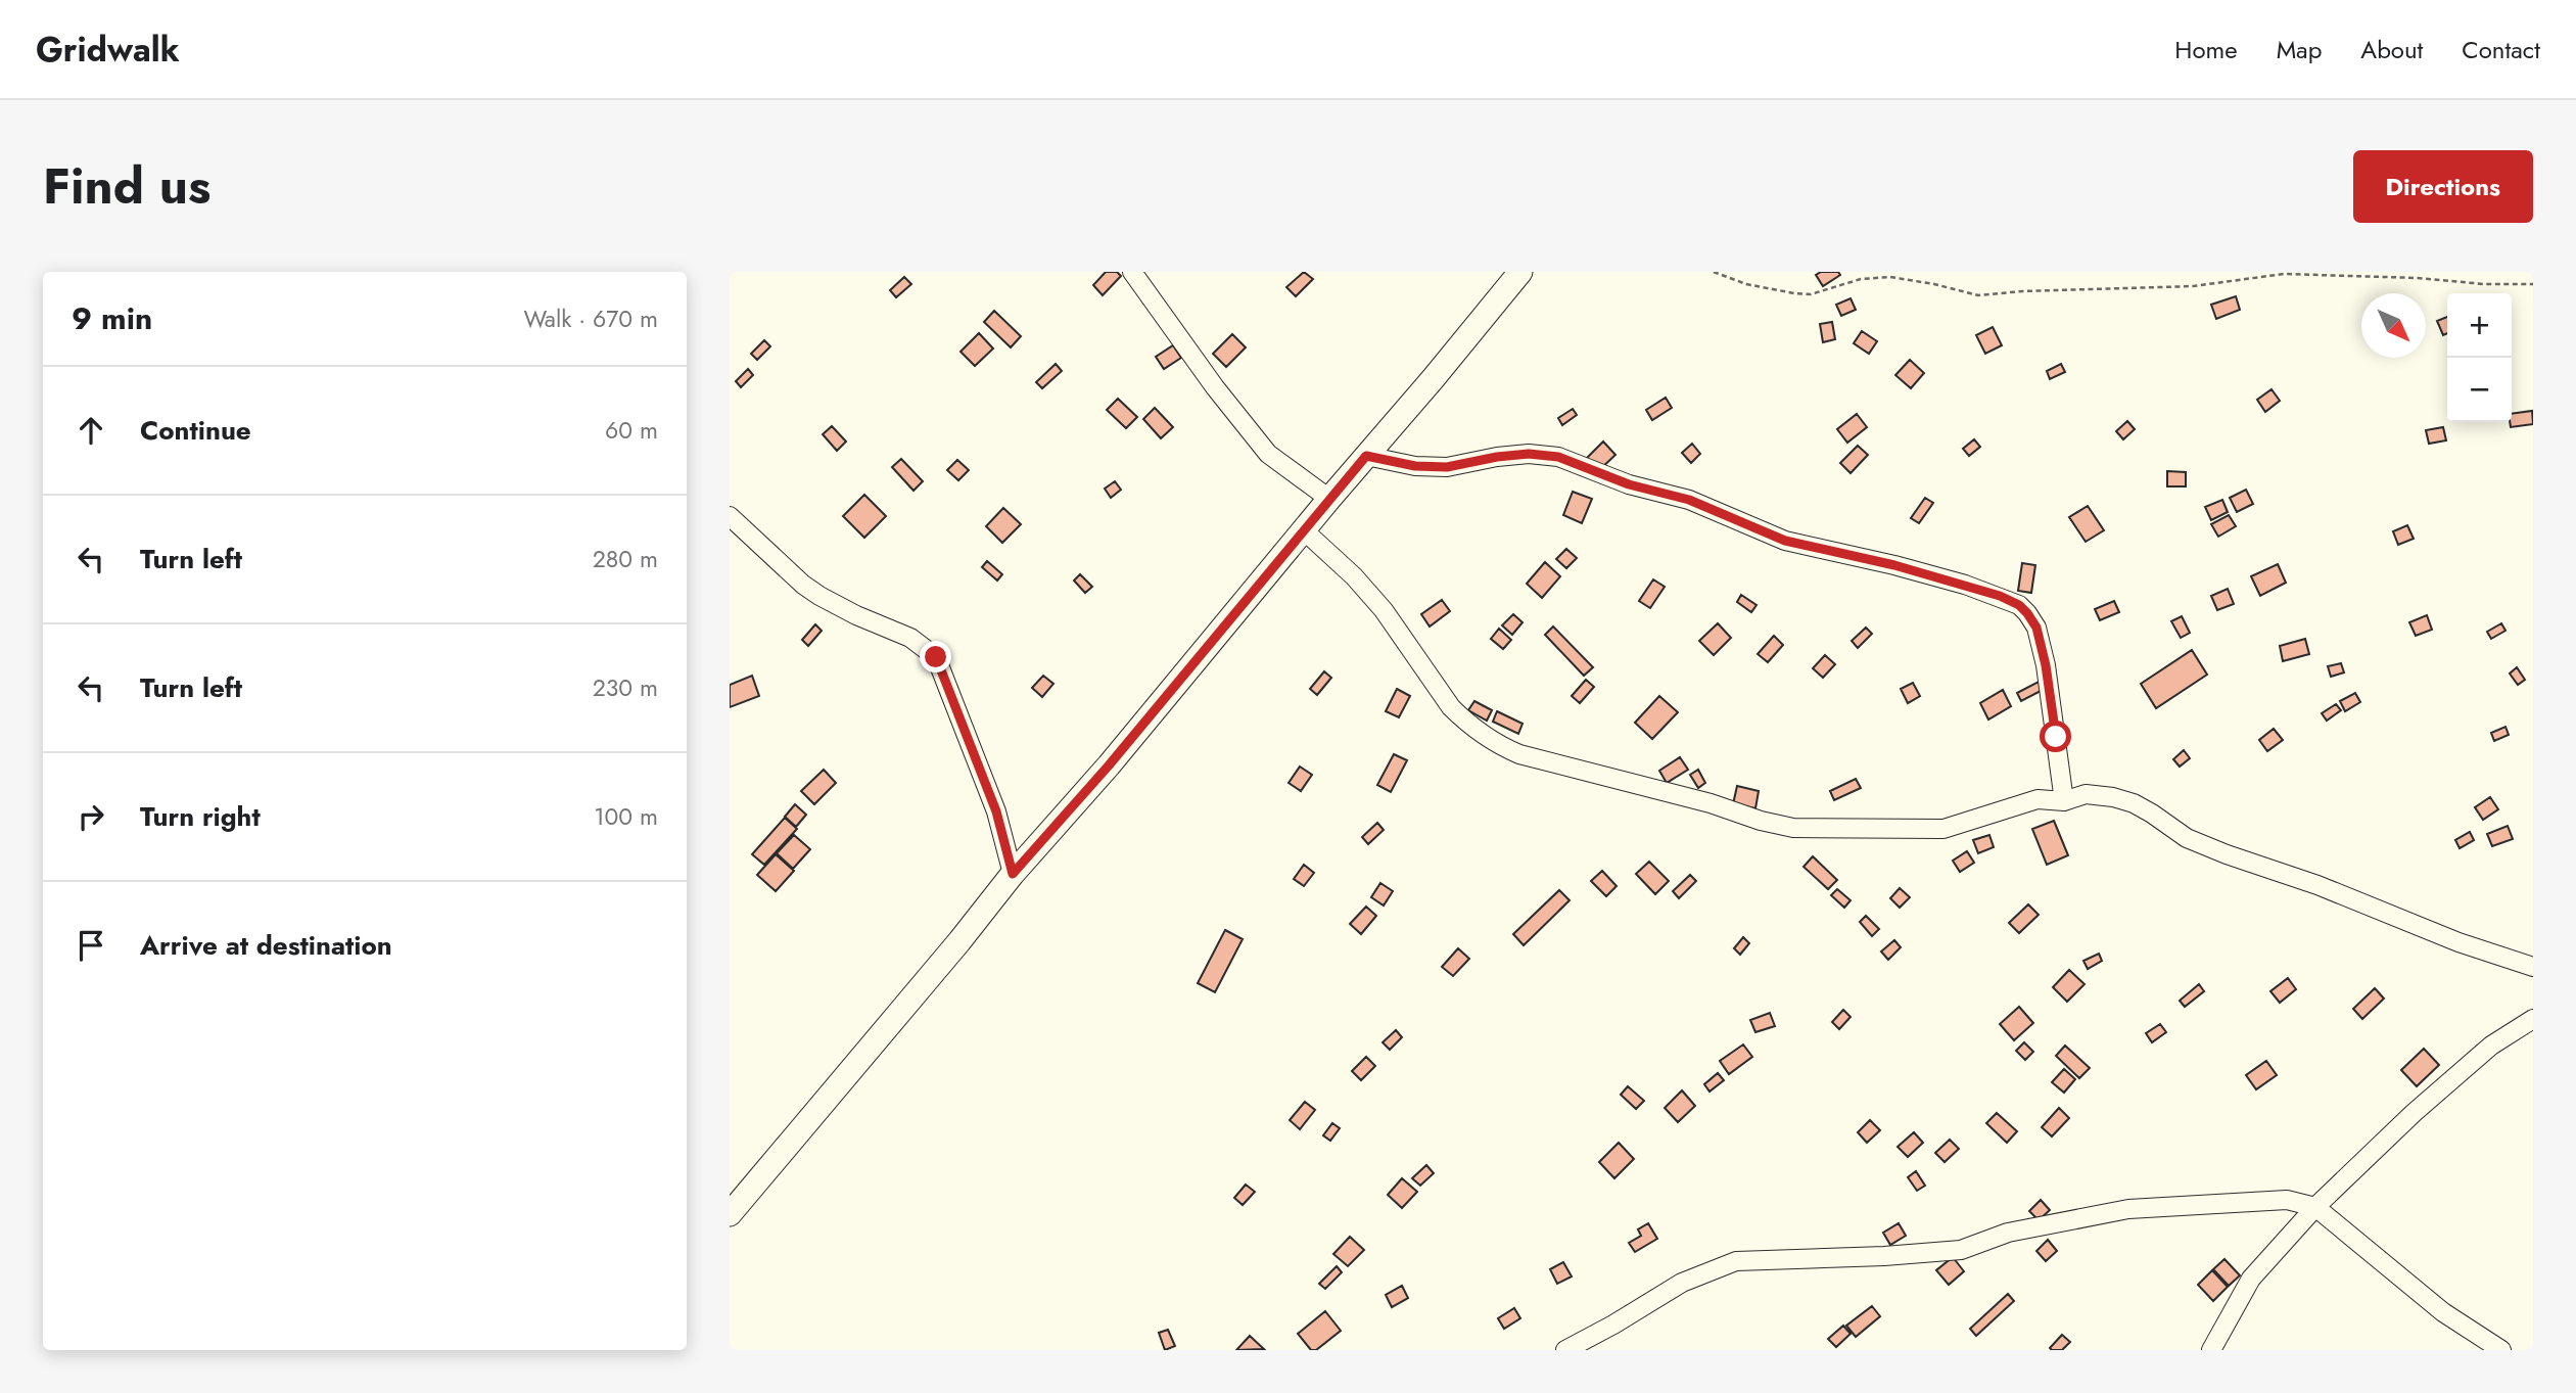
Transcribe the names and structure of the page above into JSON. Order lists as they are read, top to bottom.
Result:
{
  "north": "bottom right",
  "page": {
    "header": "Gridwalk",
    "nav": [
      "Home",
      "Map",
      "About",
      "Contact"
    ],
    "title": "Find us",
    "buttons": "Directions",
    "heading": ["9 min", "Walk · 670 m"],
    "map_buttons": ["+", "−"],
    "list": [
      ["Continue", "60 m"],
      ["Turn left", "280 m"],
      ["Turn left", "230 m"],
      ["Turn right", "100 m"],
      "Arrive at destination"
    ]
  }
}
